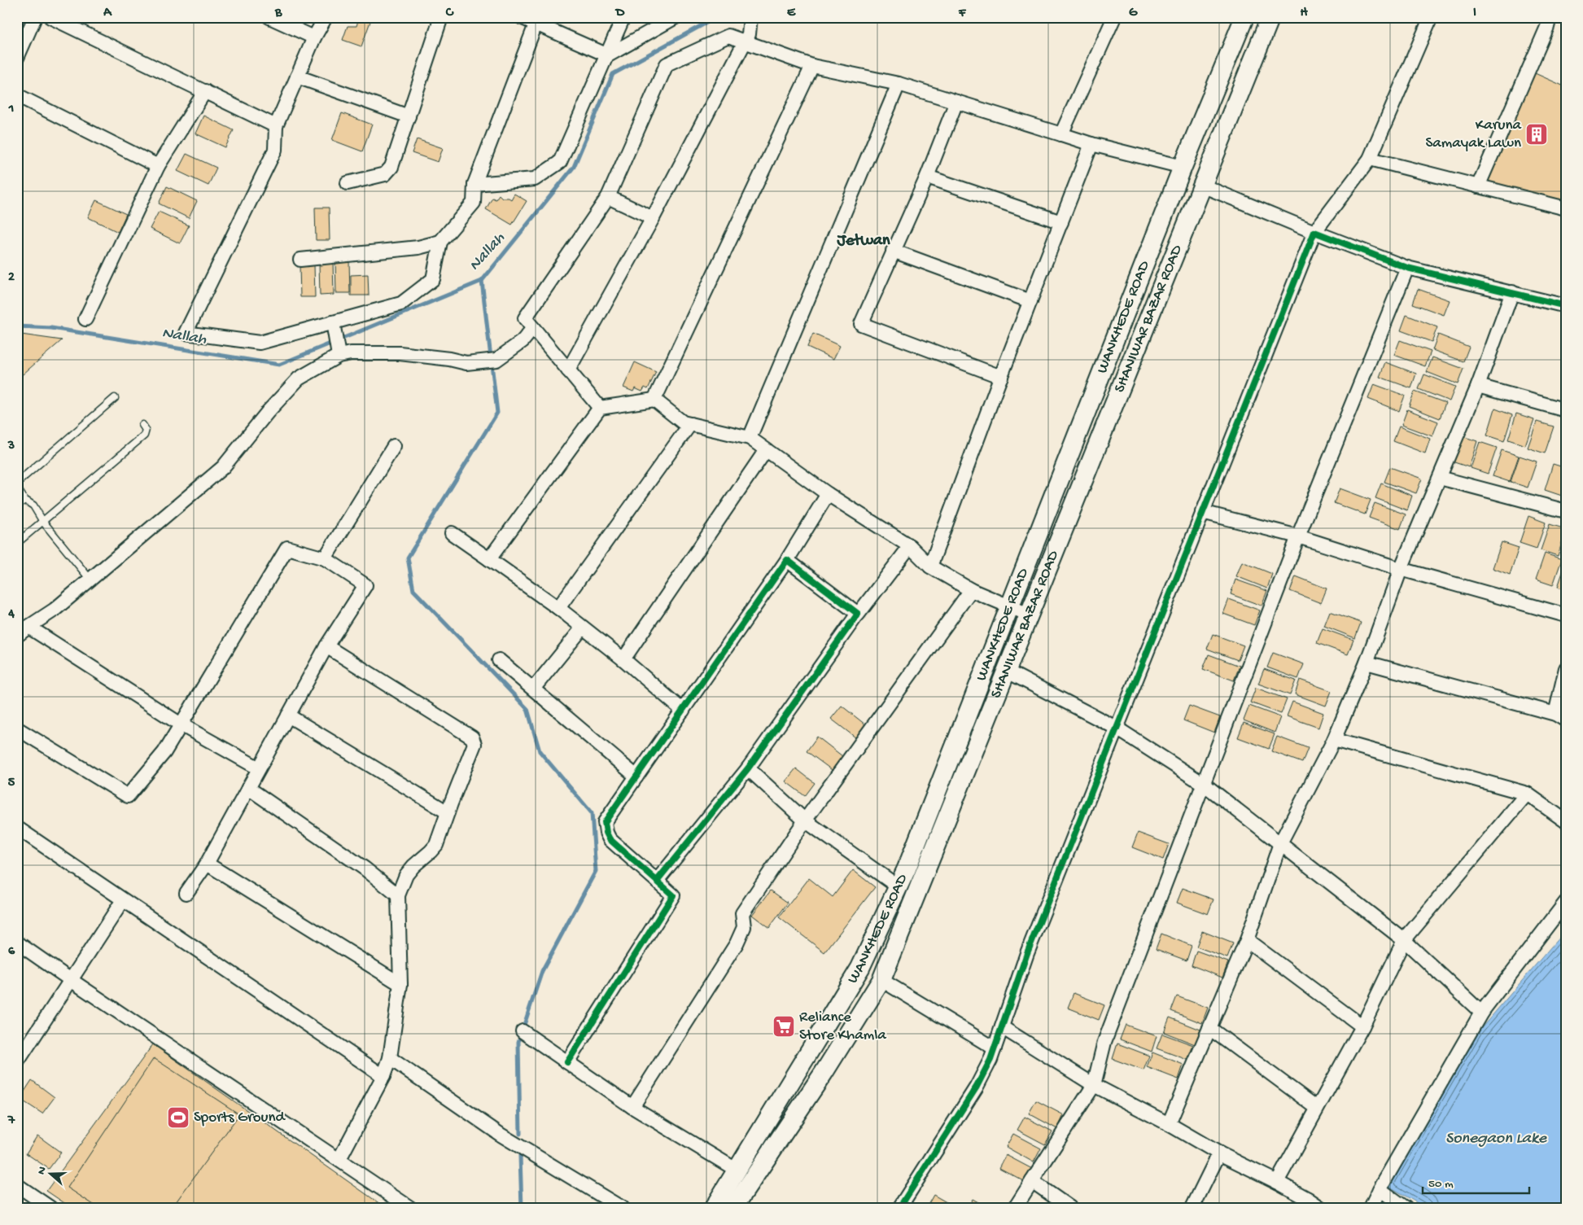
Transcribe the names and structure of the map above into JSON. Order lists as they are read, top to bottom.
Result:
{
  "streets": {
    "main road": ["WANKHEDE ROAD", "SHANIWAR BAZAR ROAD"]
  },
  "districts": ["Jetwan"],
  "water": ["Nallah", "Sonegaon Lake"],
  "places": {
    "building": ["Karuna Samayak Lawn"],
    "supermarket": ["Reliance Store Khamla"],
    "sports": ["Sports Ground"]
  },
  "scale_bar": "50 m",
  "north": "left",
  "grid": {
    "columns": [
      "A",
      "B",
      "C",
      "D",
      "E",
      "F",
      "G",
      "H",
      "I"
    ],
    "rows": [
      "1",
      "2",
      "3",
      "4",
      "5",
      "6",
      "7"
    ]
  }
}
